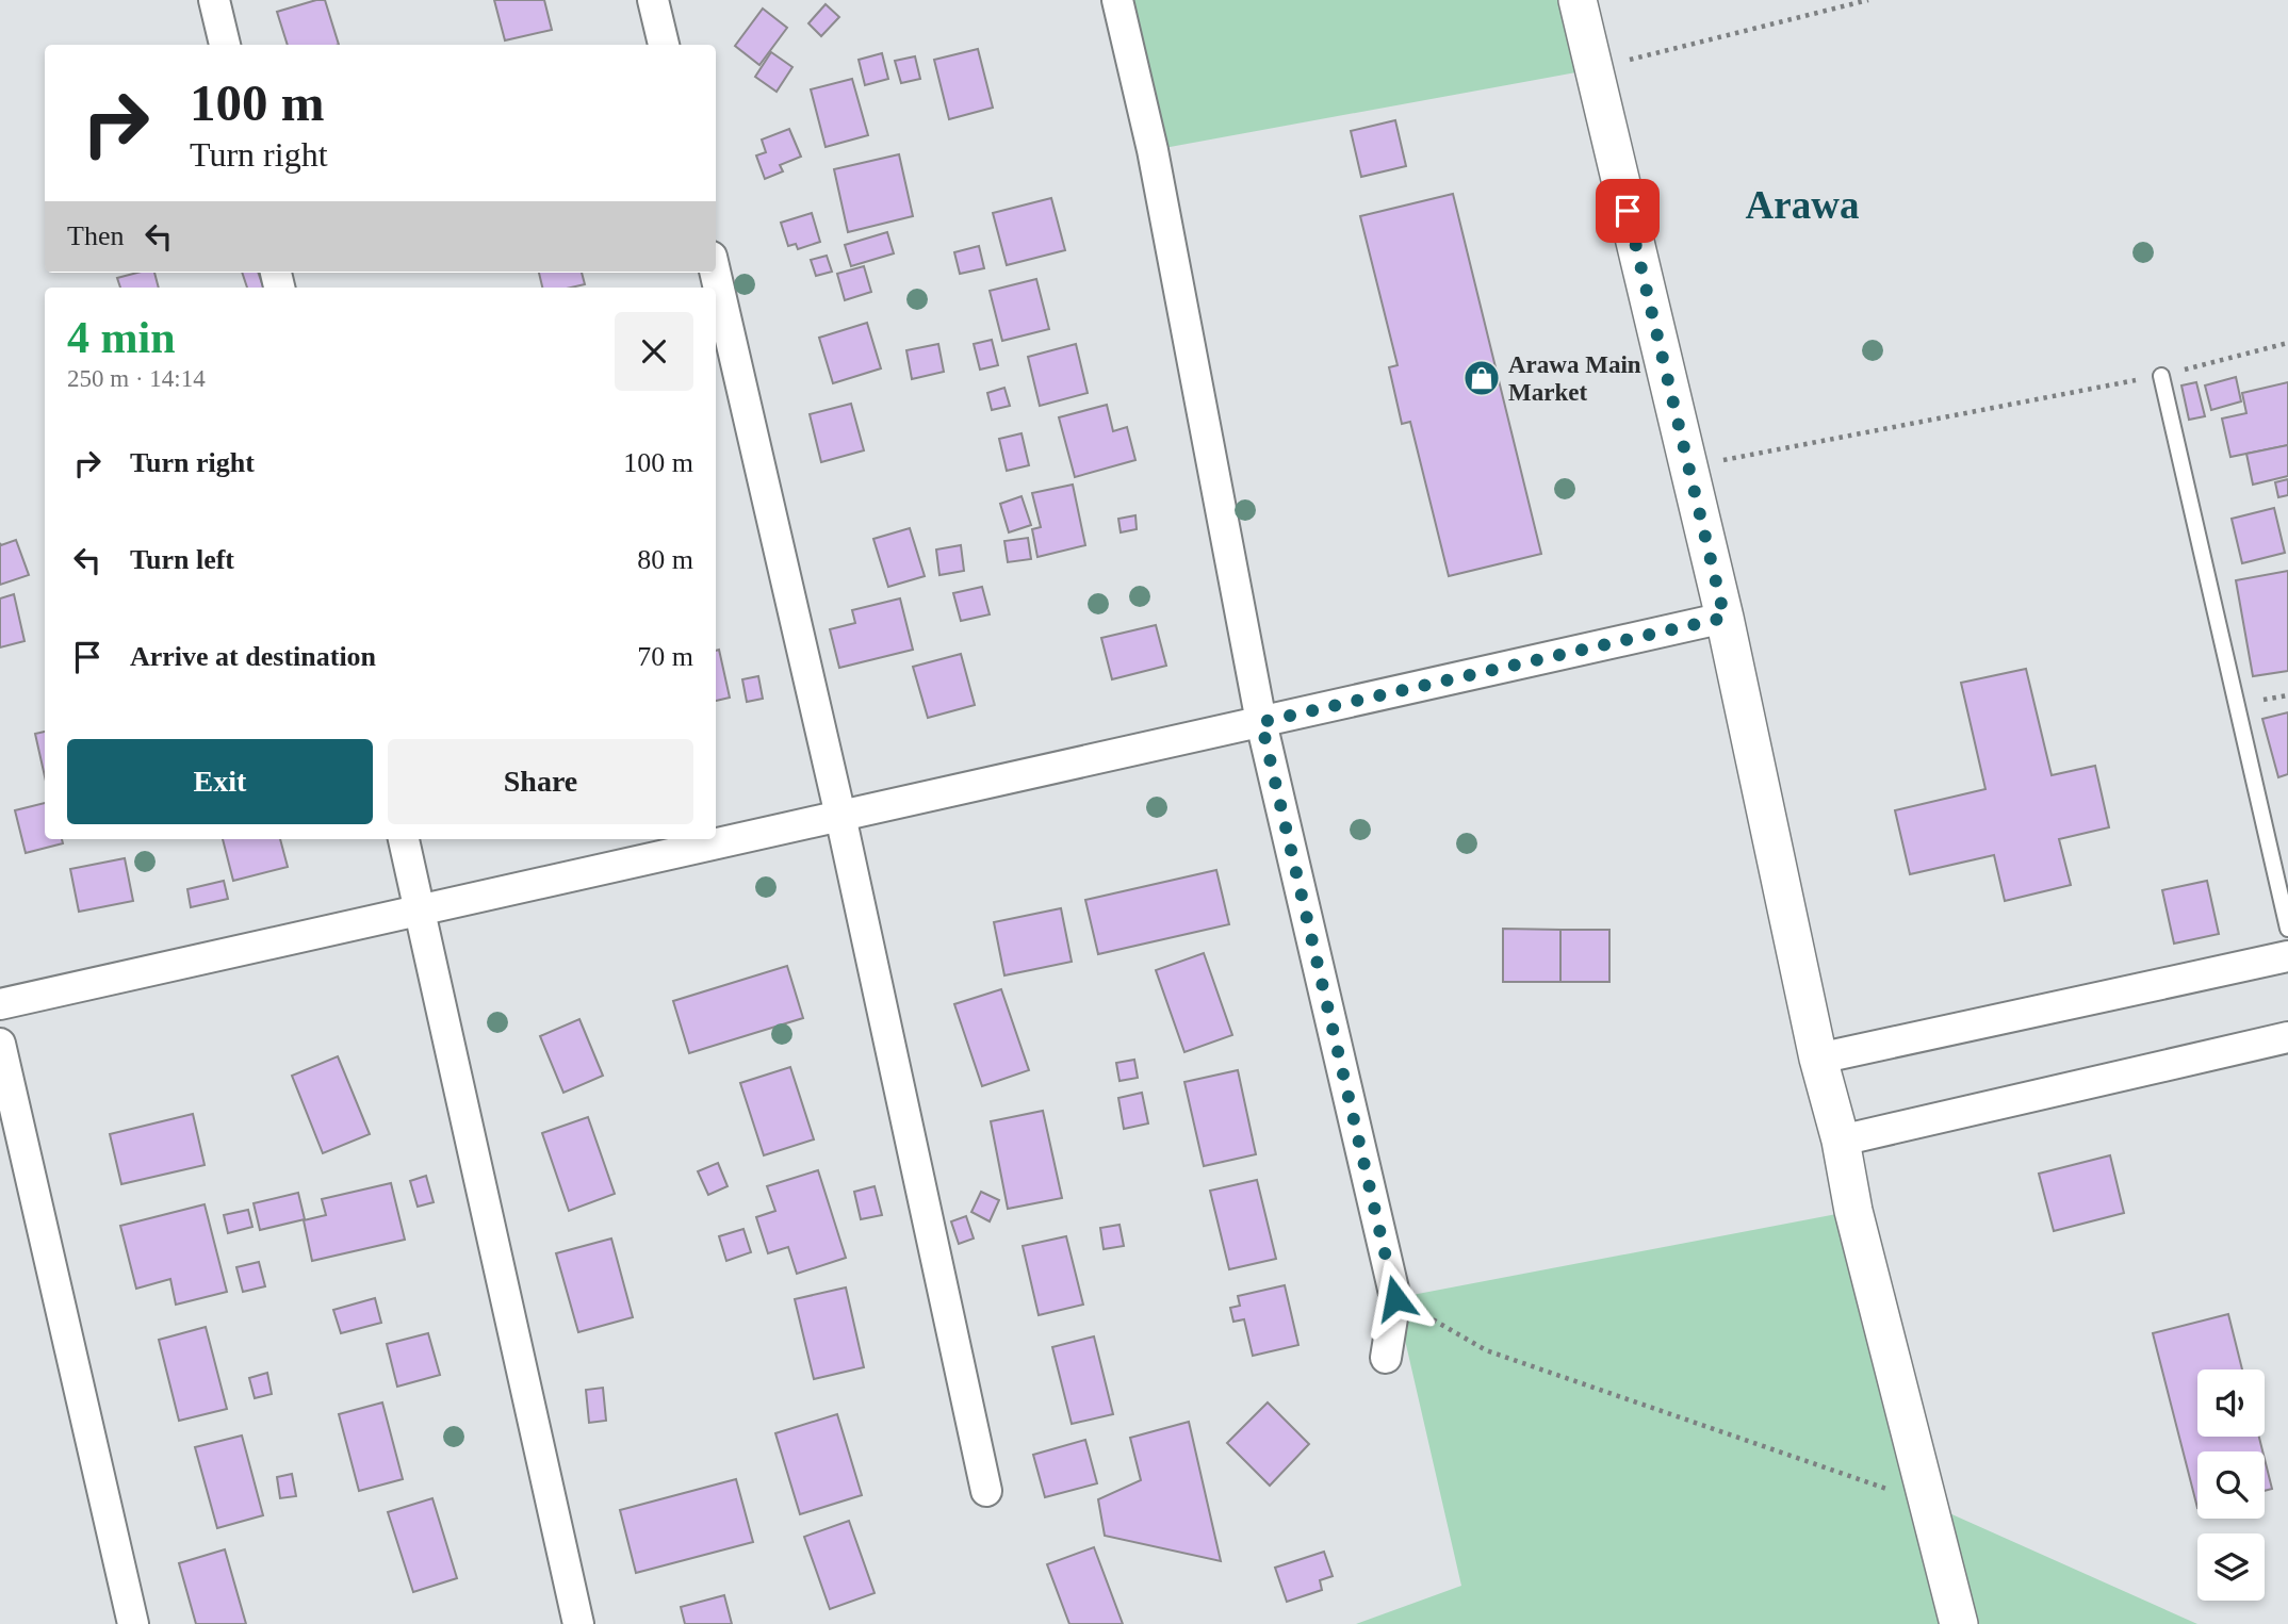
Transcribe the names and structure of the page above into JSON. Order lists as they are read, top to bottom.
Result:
{
  "districts": ["Arawa"],
  "places": {
    "shop": ["Arawa Main Market"]
  },
  "page": {
    "turn": ["100 m", "Turn right"],
    "then": "Then",
    "heading": ["4 min", "250 m · 14:14"],
    "list": [
      {
        "name": "Turn right",
        "value": "100 m"
      },
      {
        "name": "Turn left",
        "value": "80 m"
      },
      {
        "name": "Arrive at destination",
        "value": "70 m"
      }
    ],
    "buttons": ["Exit", "Share"]
  }
}
